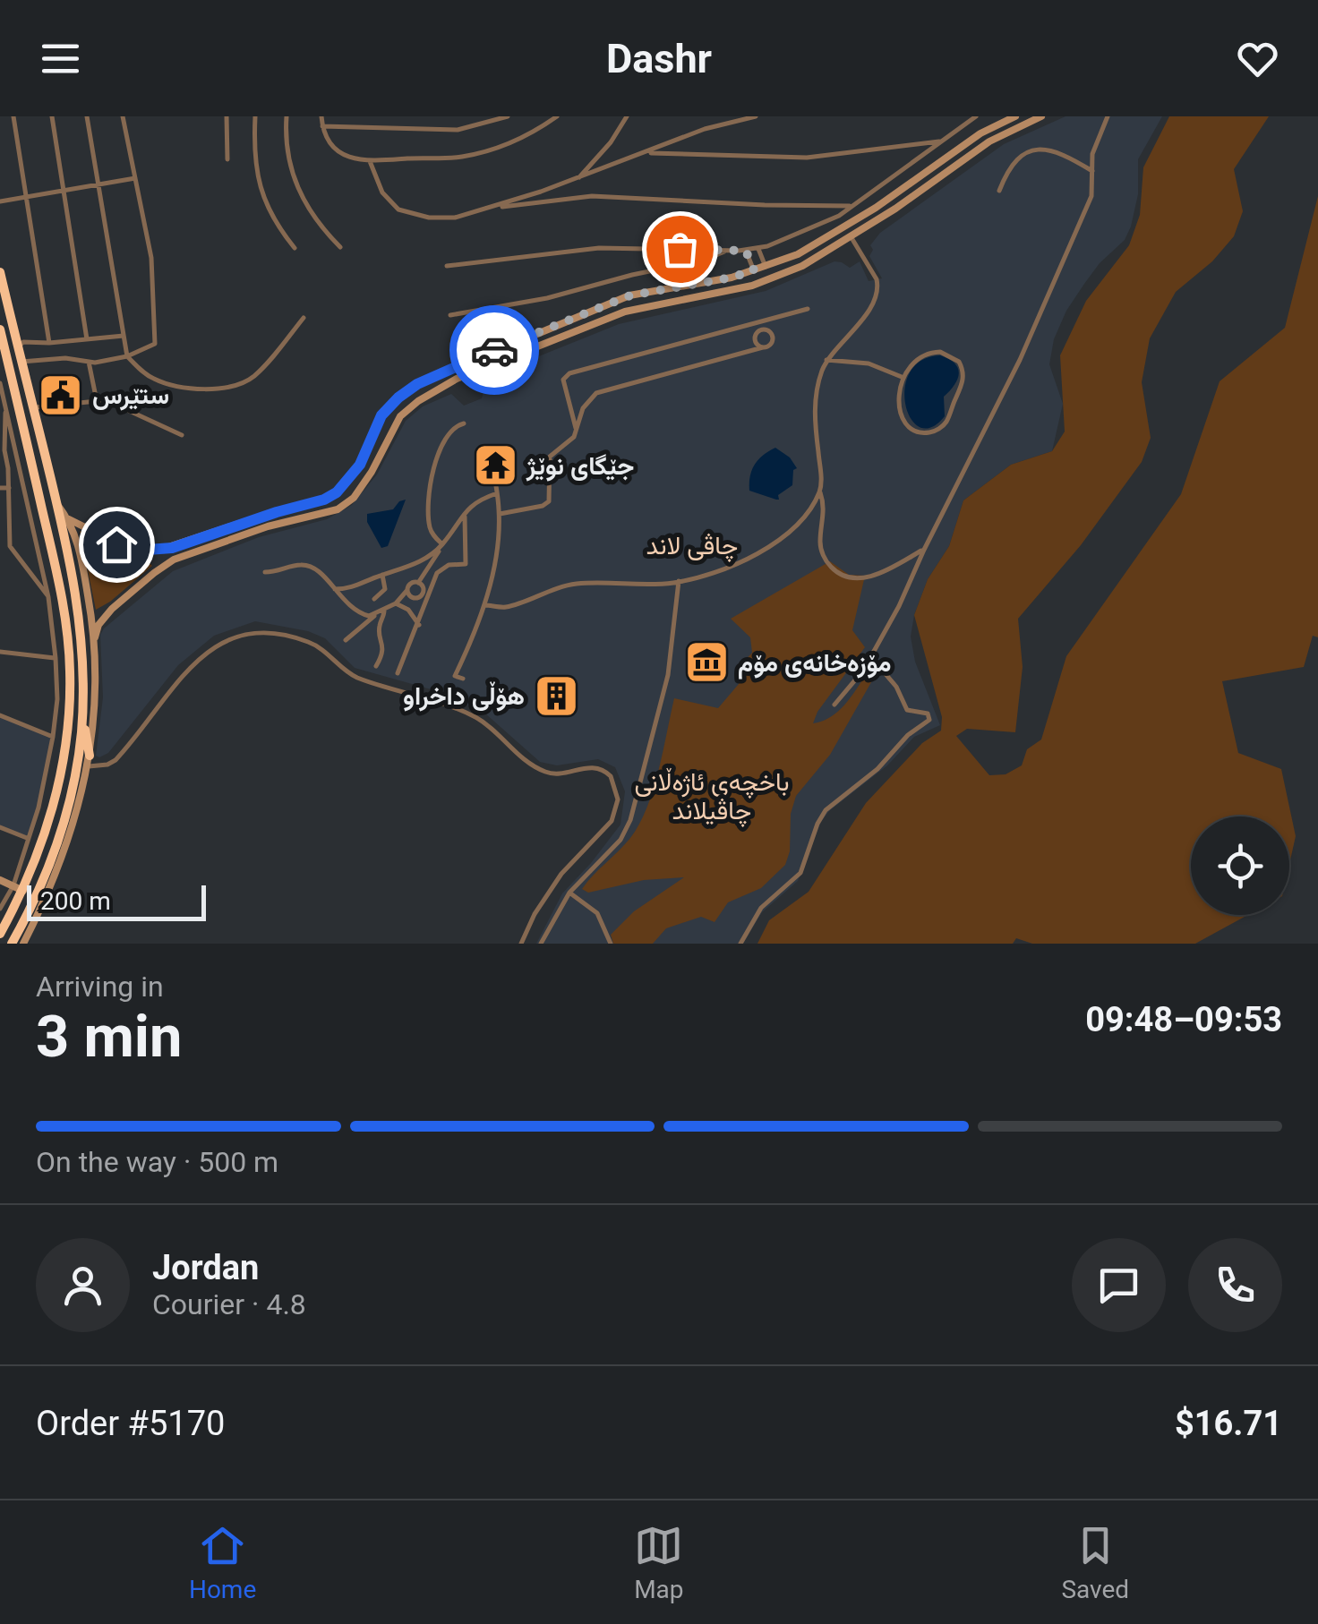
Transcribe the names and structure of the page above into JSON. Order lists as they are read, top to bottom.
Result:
{
  "parks": ["چاڤی لاند", "باخچەی ئاژەڵانی چاڤیلاند"],
  "places": {
    "public building": ["ستێرس"],
    "temple": ["جێگای نوێژ"],
    "museum": ["مۆزەخانەی مۆم"],
    "building": ["هۆڵی داخراو"]
  },
  "scale_bar": "200 m",
  "page": {
    "header": "Dashr",
    "scale": "200 m",
    "heading": ["3 min", "Arriving in", "09:48–09:53"],
    "panel": [
      "Jordan",
      "Courier · 4.8",
      "Order #5170",
      "$16.71"
    ],
    "bar": "On the way · 500 m",
    "tabs": ["Home", "Map", "Saved"]
  }
}
